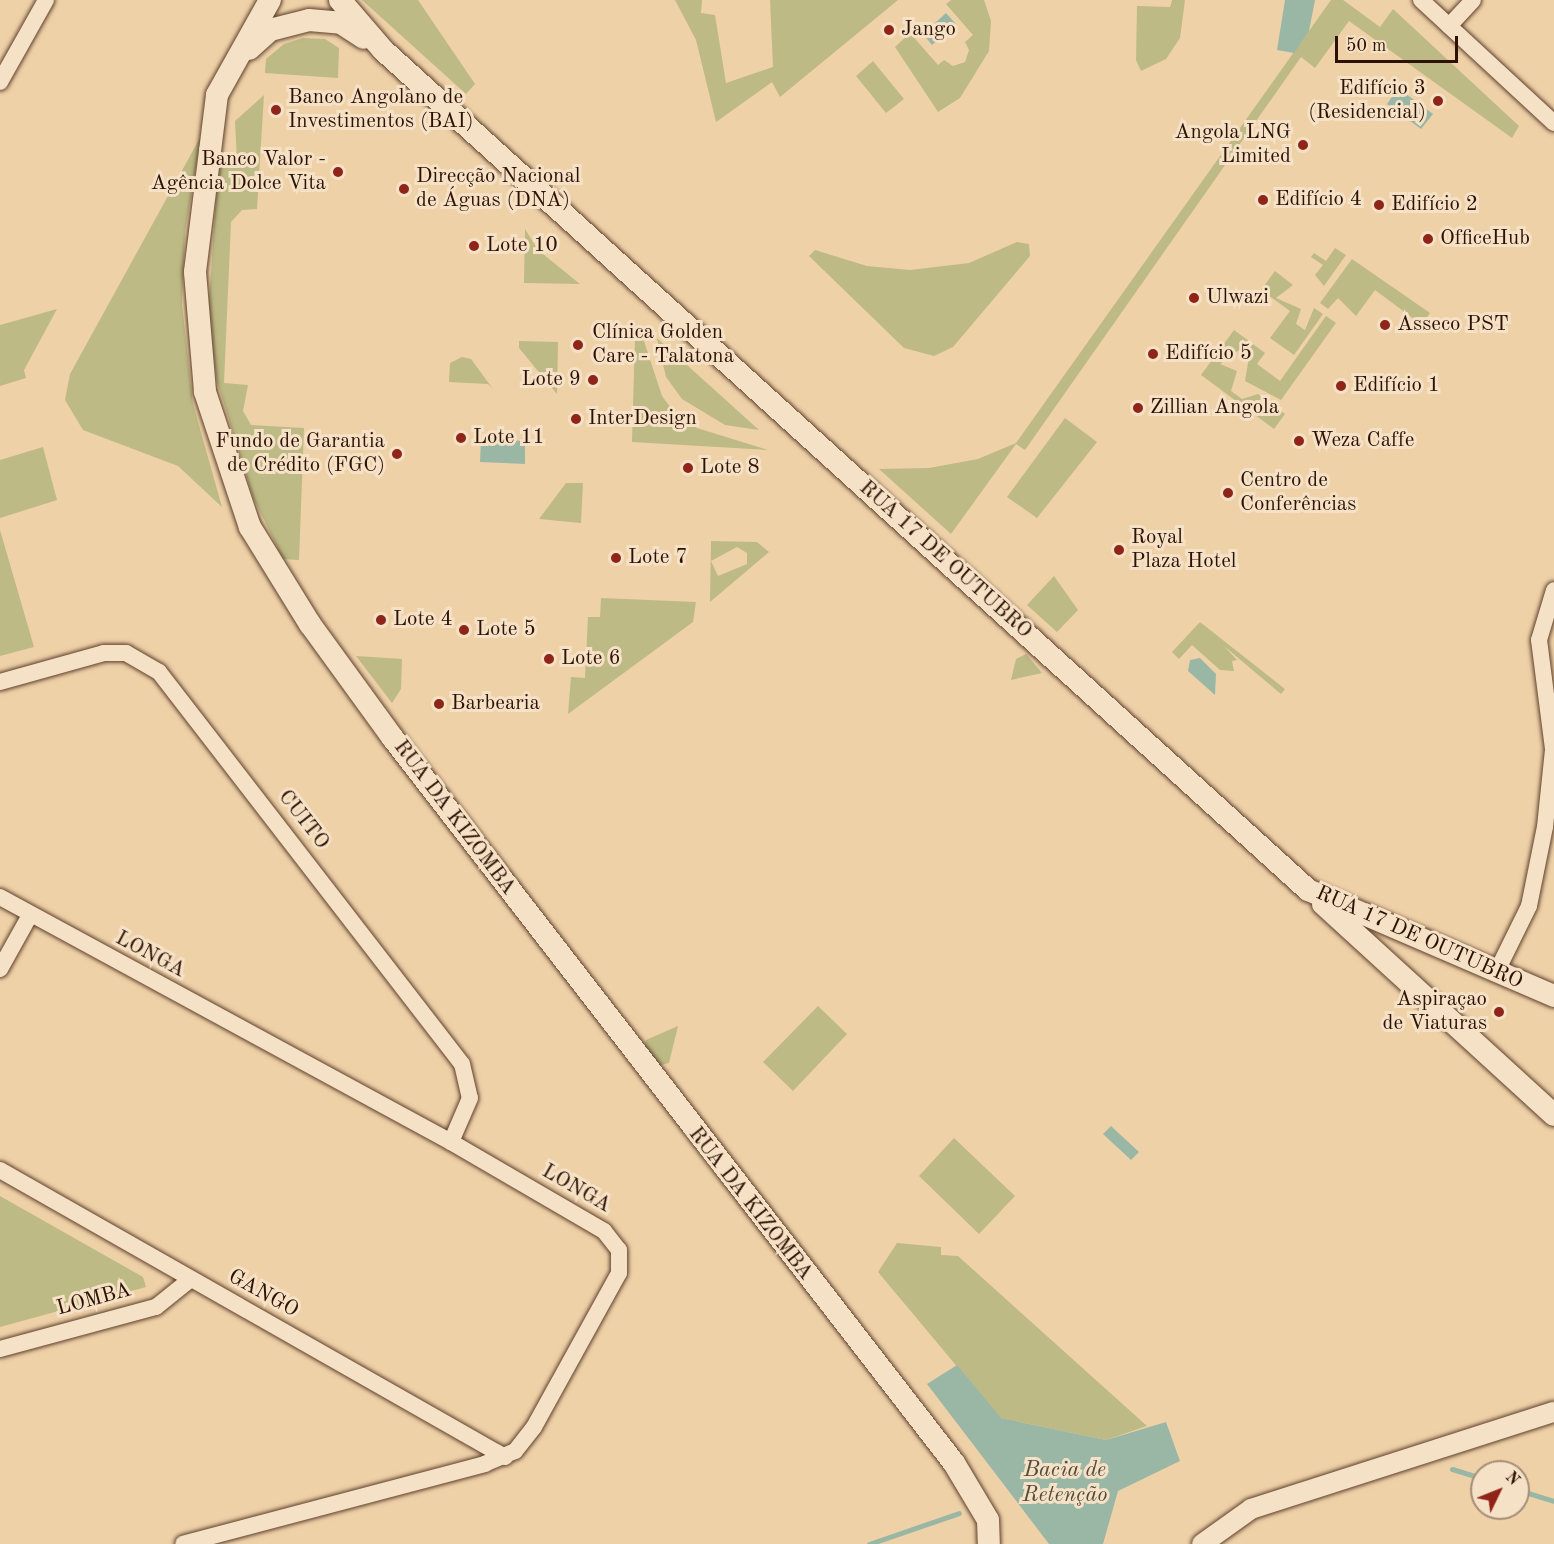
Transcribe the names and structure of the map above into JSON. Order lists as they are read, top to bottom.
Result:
{
  "streets": {
    "main road": ["RUA 17 DE OUTUBRO", "RUA DA KIZOMBA"],
    "street": [
      "CUITO",
      "LONGA",
      "GANGO",
      "LOMBA"
    ]
  },
  "crossings": [
    ["CUITO", "LONGA"],
    ["LONGA", "GANGO"],
    ["GANGO", "LOMBA"]
  ],
  "water": ["Bacia de Retenção"],
  "places": [
    "Jango",
    "Edifício 3 (Residencial)",
    "Banco Angolano de Investimentos (BAI)",
    "Angola LNG Limited",
    "Banco Valor - Agência Dolce Vita",
    "Direcção Nacional de Águas (DNA)",
    "Edifício 4",
    "Edifício 2",
    "OfficeHub",
    "Lote 10",
    "Ulwazi",
    "Asseco PST",
    "Clínica Golden Care - Talatona",
    "Edifício 5",
    "Lote 9",
    "Edifício 1",
    "Zillian Angola",
    "InterDesign",
    "Lote 11",
    "Weza Caffe",
    "Fundo de Garantia de Crédito (FGC)",
    "Lote 8",
    "Centro de Conferências",
    "Royal Plaza Hotel",
    "Lote 7",
    "Lote 4",
    "Lote 5",
    "Lote 6",
    "Barbearia",
    "Aspiraçao de Viaturas"
  ],
  "scale_bar": "50 m",
  "north": "top right"
}
